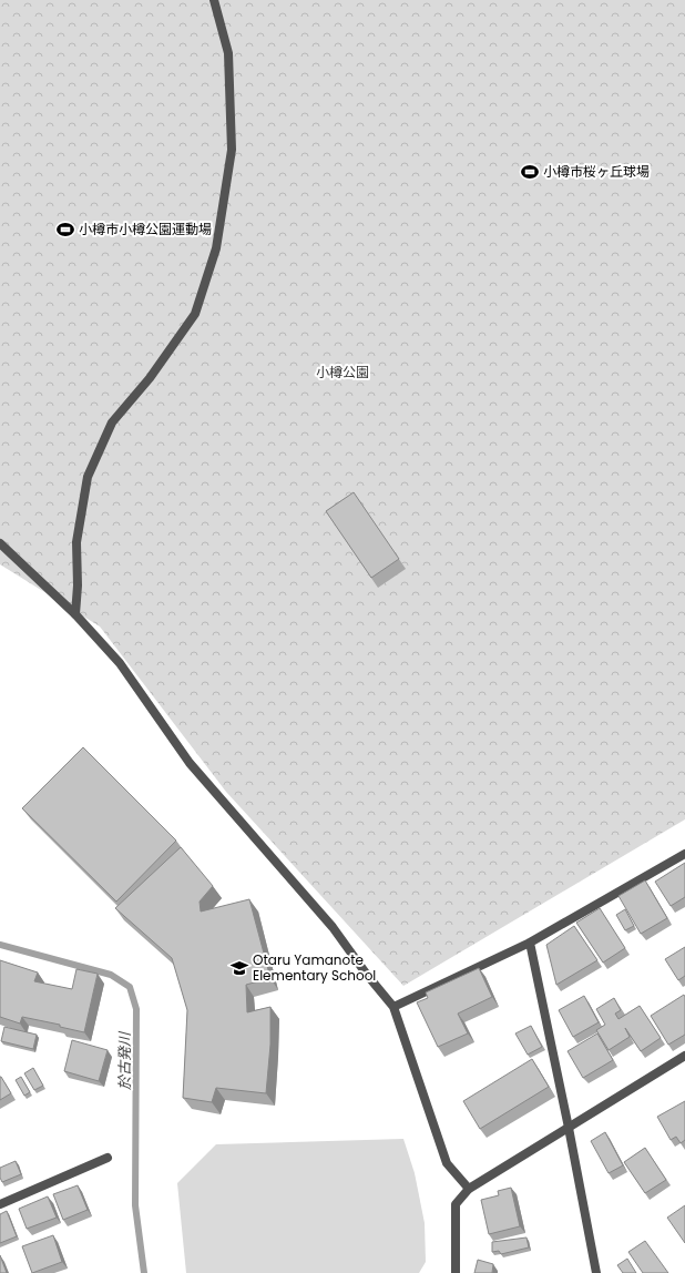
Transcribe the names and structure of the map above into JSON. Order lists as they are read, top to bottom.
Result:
{
  "water": ["於古発川"],
  "parks": ["小樽公園"],
  "places": {
    "sports": ["小樽市桜ヶ丘球場", "小樽市小樽公園運動場"],
    "school or university": ["Otaru Yamanote Elementary School"]
  }
}
